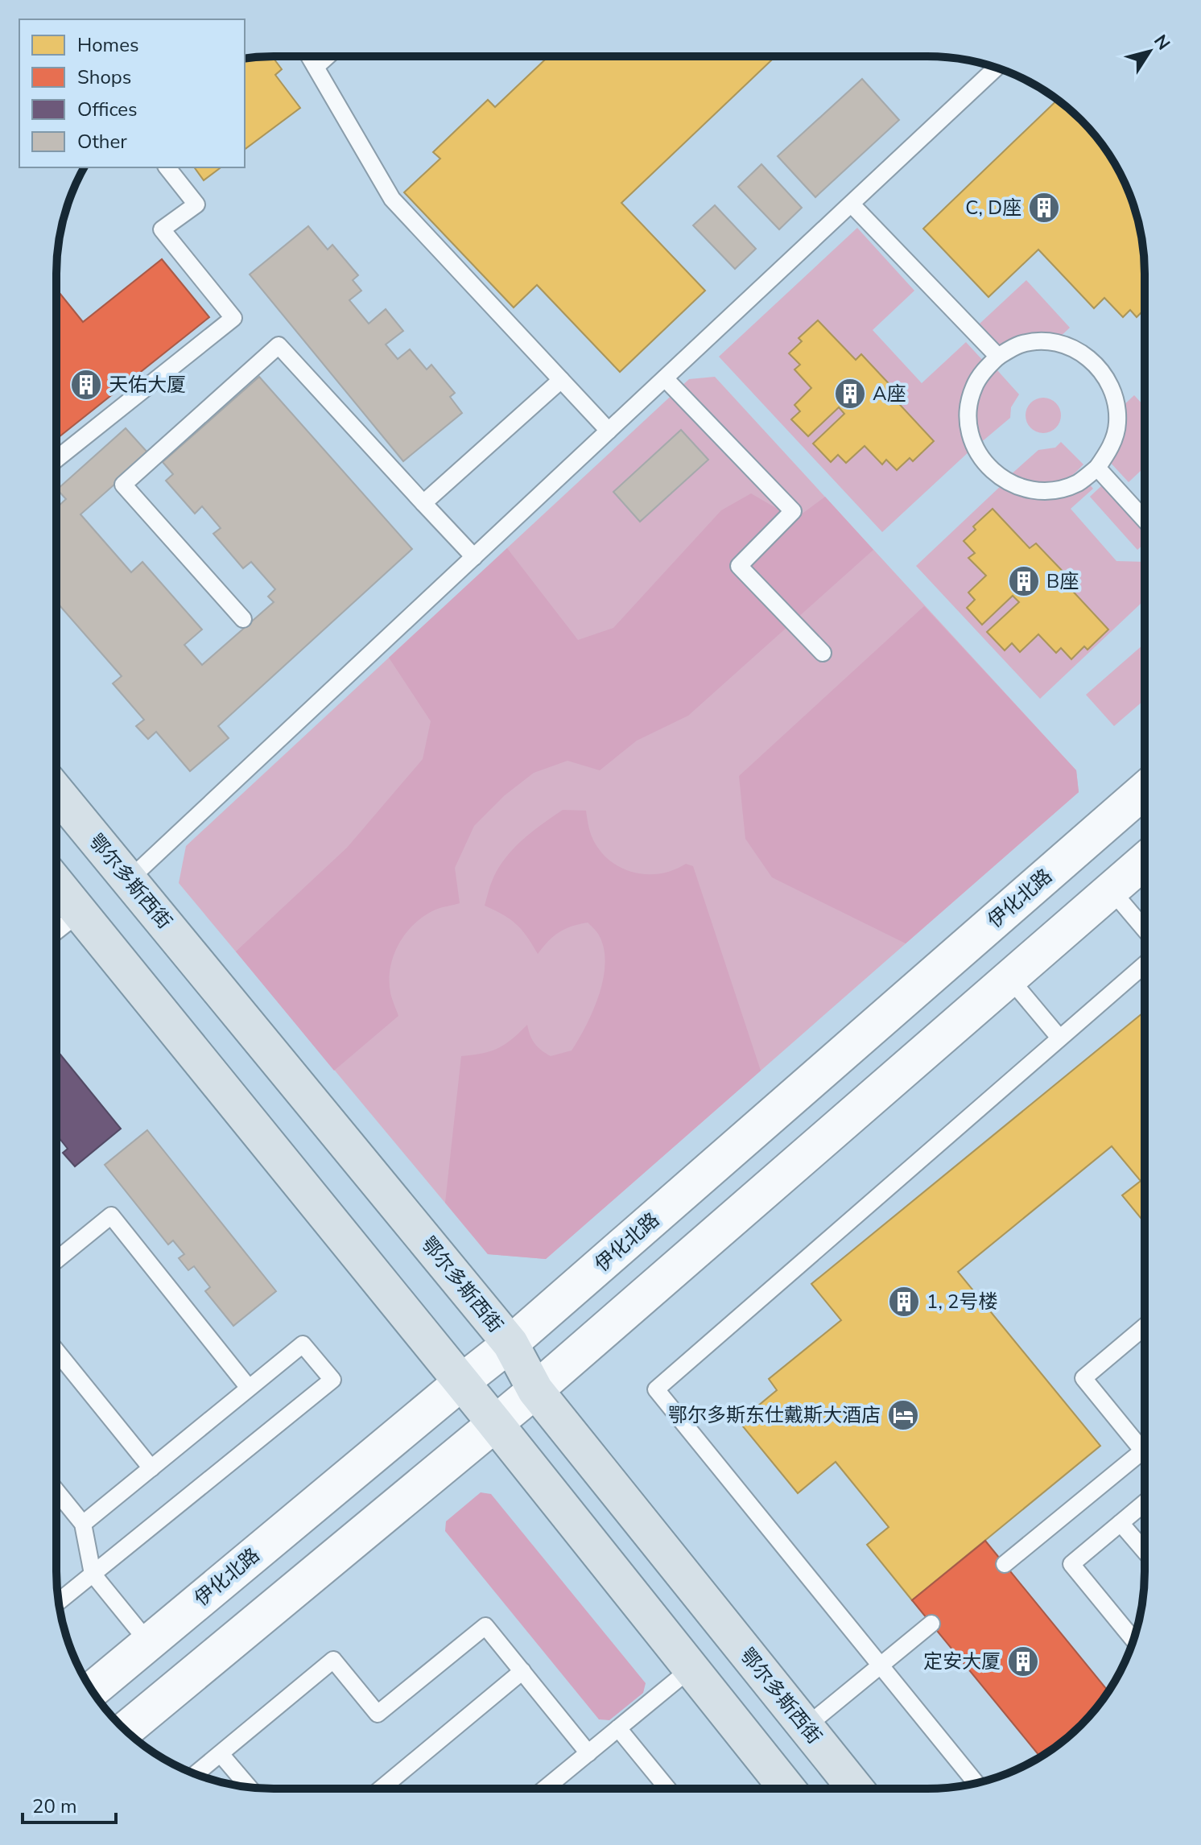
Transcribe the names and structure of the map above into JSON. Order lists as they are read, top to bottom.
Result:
{
  "streets": {
    "main road": ["鄂尔多斯西街"],
    "street": ["伊化北路"]
  },
  "crossings": [
    ["鄂尔多斯西街", "伊化北路"]
  ],
  "places": {
    "building": [
      "C, D座",
      "天佑大厦",
      "A座",
      "B座",
      "1, 2号楼",
      "定安大厦"
    ],
    "hotel": ["鄂尔多斯东仕戴斯大酒店"]
  },
  "legend": [
    "Homes",
    "Shops",
    "Offices",
    "Other"
  ],
  "scale_bar": "20 m",
  "north": "top right"
}
